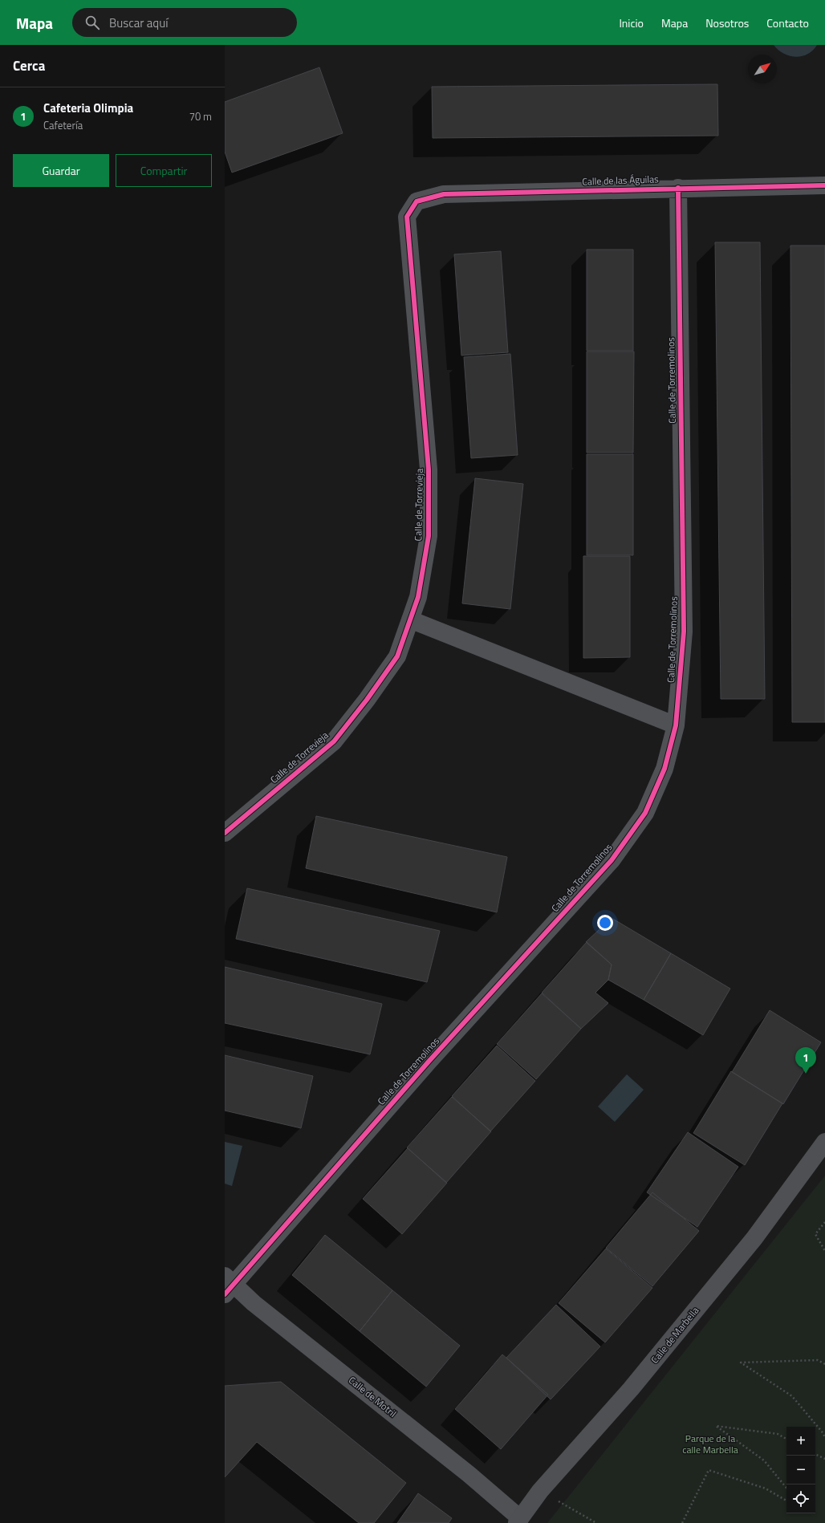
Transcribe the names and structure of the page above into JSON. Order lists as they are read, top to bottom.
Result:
{
  "streets": {
    "street": [
      "Calle de las Águilas",
      "Calle de Torremolinos",
      "Calle de Torrevieja",
      "Calle de Marbella",
      "Calle de Motril"
    ]
  },
  "crossings": [
    ["Calle de las Águilas", "Calle de Torremolinos"],
    ["Calle de las Águilas", "Calle de Torrevieja"],
    ["Calle de Torremolinos", "Calle de Motril"],
    ["Calle de Marbella", "Calle de Motril"]
  ],
  "parks": ["Parque de la calle Marbella"],
  "north": "top right",
  "page": {
    "header": "Mapa",
    "search": "Buscar aquí",
    "nav": [
      "Inicio",
      "Mapa",
      "Nosotros",
      "Contacto"
    ],
    "heading": "Cerca",
    "list": [
      {
        "mark": "1",
        "name": "Cafeteria Olimpia",
        "note": "Cafetería",
        "value": "70 m"
      }
    ],
    "buttons": ["Guardar", "Compartir"],
    "pins": "1",
    "map_buttons": ["+", "−"]
  }
}
